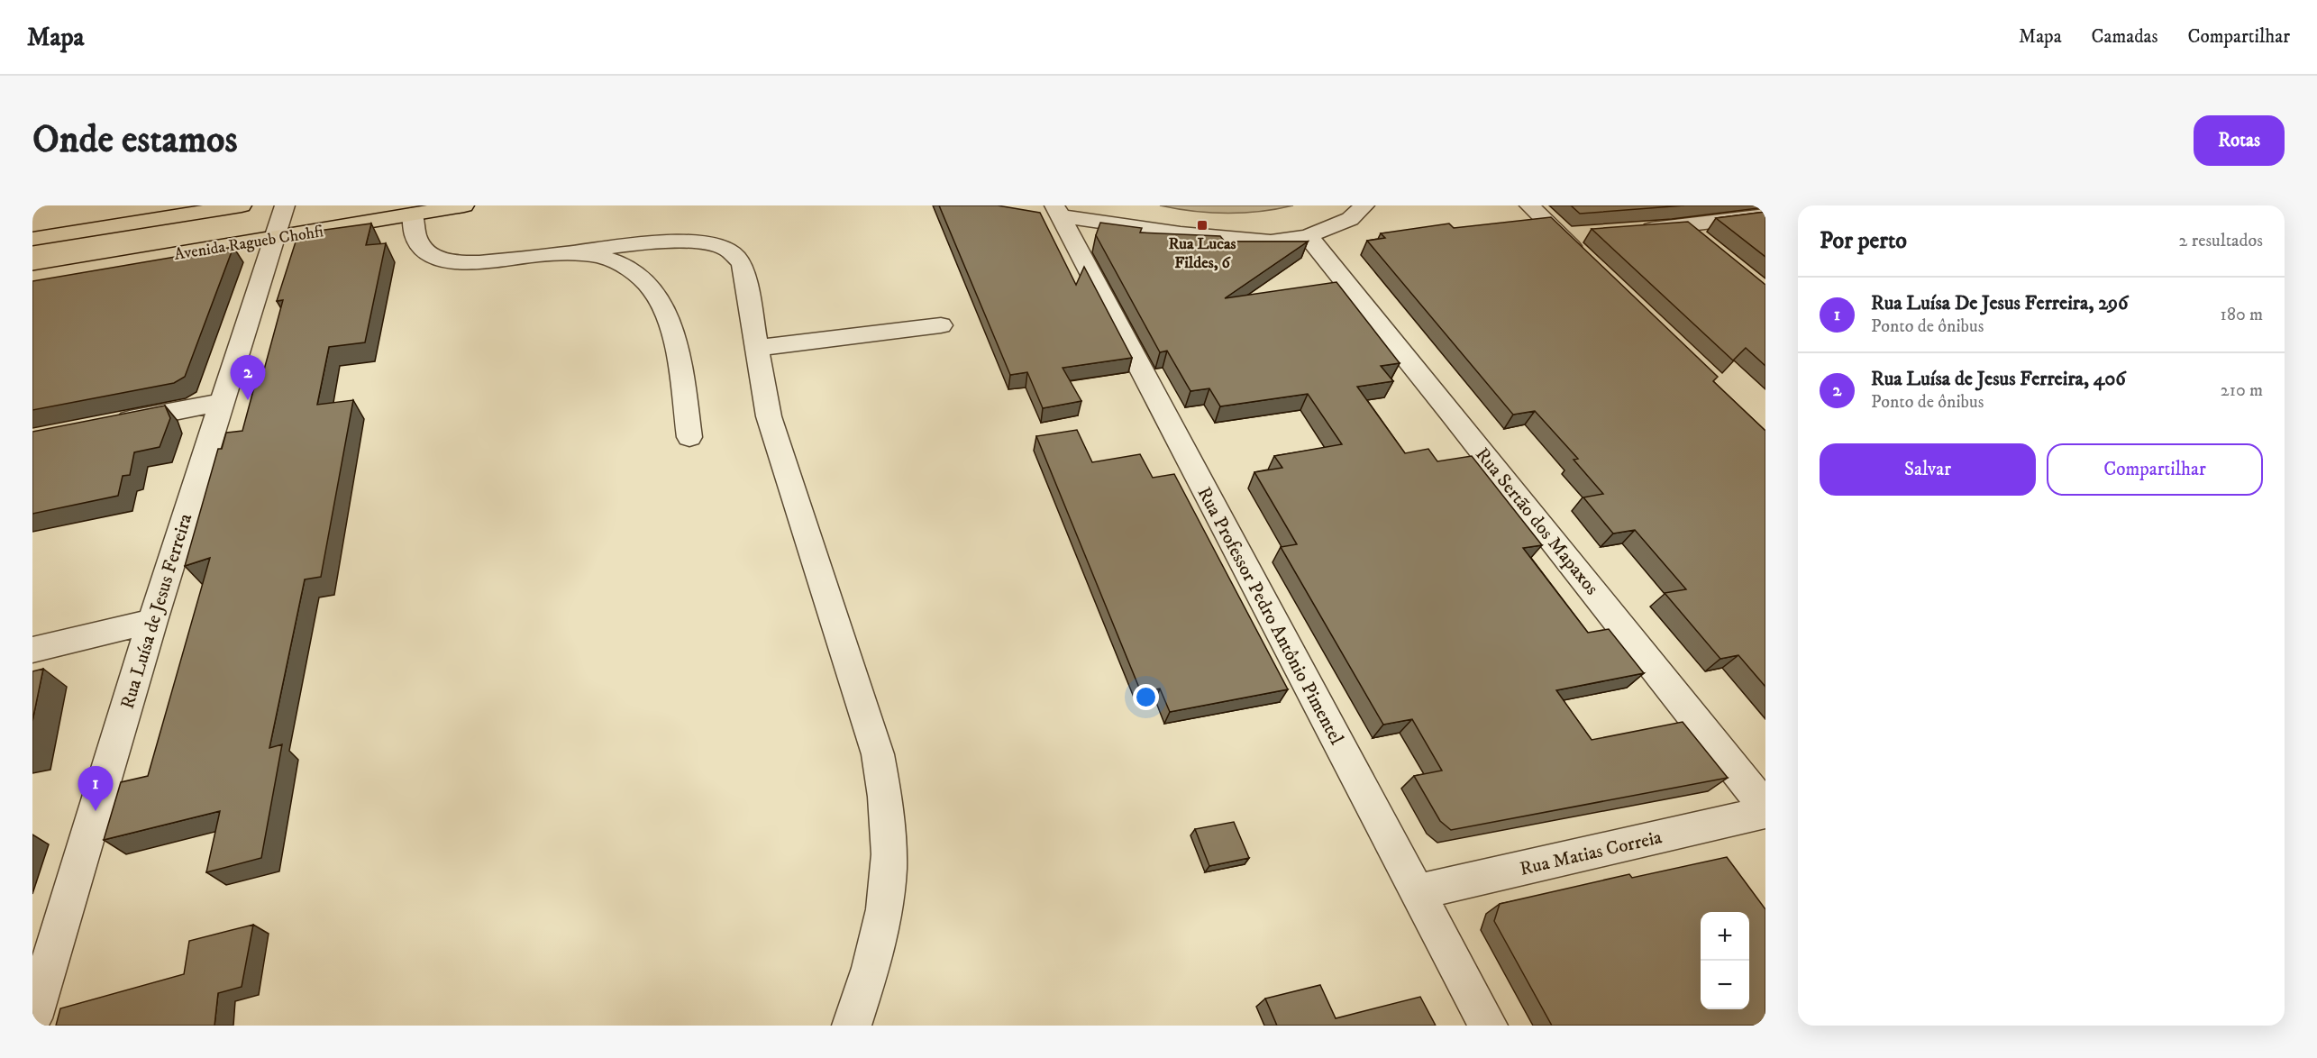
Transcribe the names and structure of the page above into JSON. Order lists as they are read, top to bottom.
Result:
{
  "streets": {
    "main road": ["Avenida Ragueb Chohfi"],
    "street": [
      "Rua Sertão dos Mapaxos",
      "Rua Luísa de Jesus Ferreira",
      "Rua Professor Pedro Antônio Pimentel",
      "Rua Matias Correia"
    ]
  },
  "crossings": [
    ["Avenida Ragueb Chohfi", "Rua Luísa de Jesus Ferreira"],
    ["Rua Professor Pedro Antônio Pimentel", "Rua Matias Correia"]
  ],
  "places": {
    "transit": ["Rua Lucas Fildes, 6"]
  },
  "page": {
    "header": "Mapa",
    "nav": ["Mapa", "Camadas", "Compartilhar"],
    "buttons": [
      "Rotas",
      ["Salvar", "Compartilhar"]
    ],
    "title": "Onde estamos",
    "heading": ["Por perto", "2 resultados"],
    "list": [
      {
        "mark": "1",
        "name": "Rua Luísa De Jesus Ferreira, 296",
        "note": "Ponto de ônibus",
        "value": "180 m"
      },
      {
        "mark": "2",
        "name": "Rua Luísa de Jesus Ferreira, 406",
        "note": "Ponto de ônibus",
        "value": "210 m"
      }
    ],
    "pins": ["2", "1"],
    "map_buttons": ["+", "−"]
  }
}
